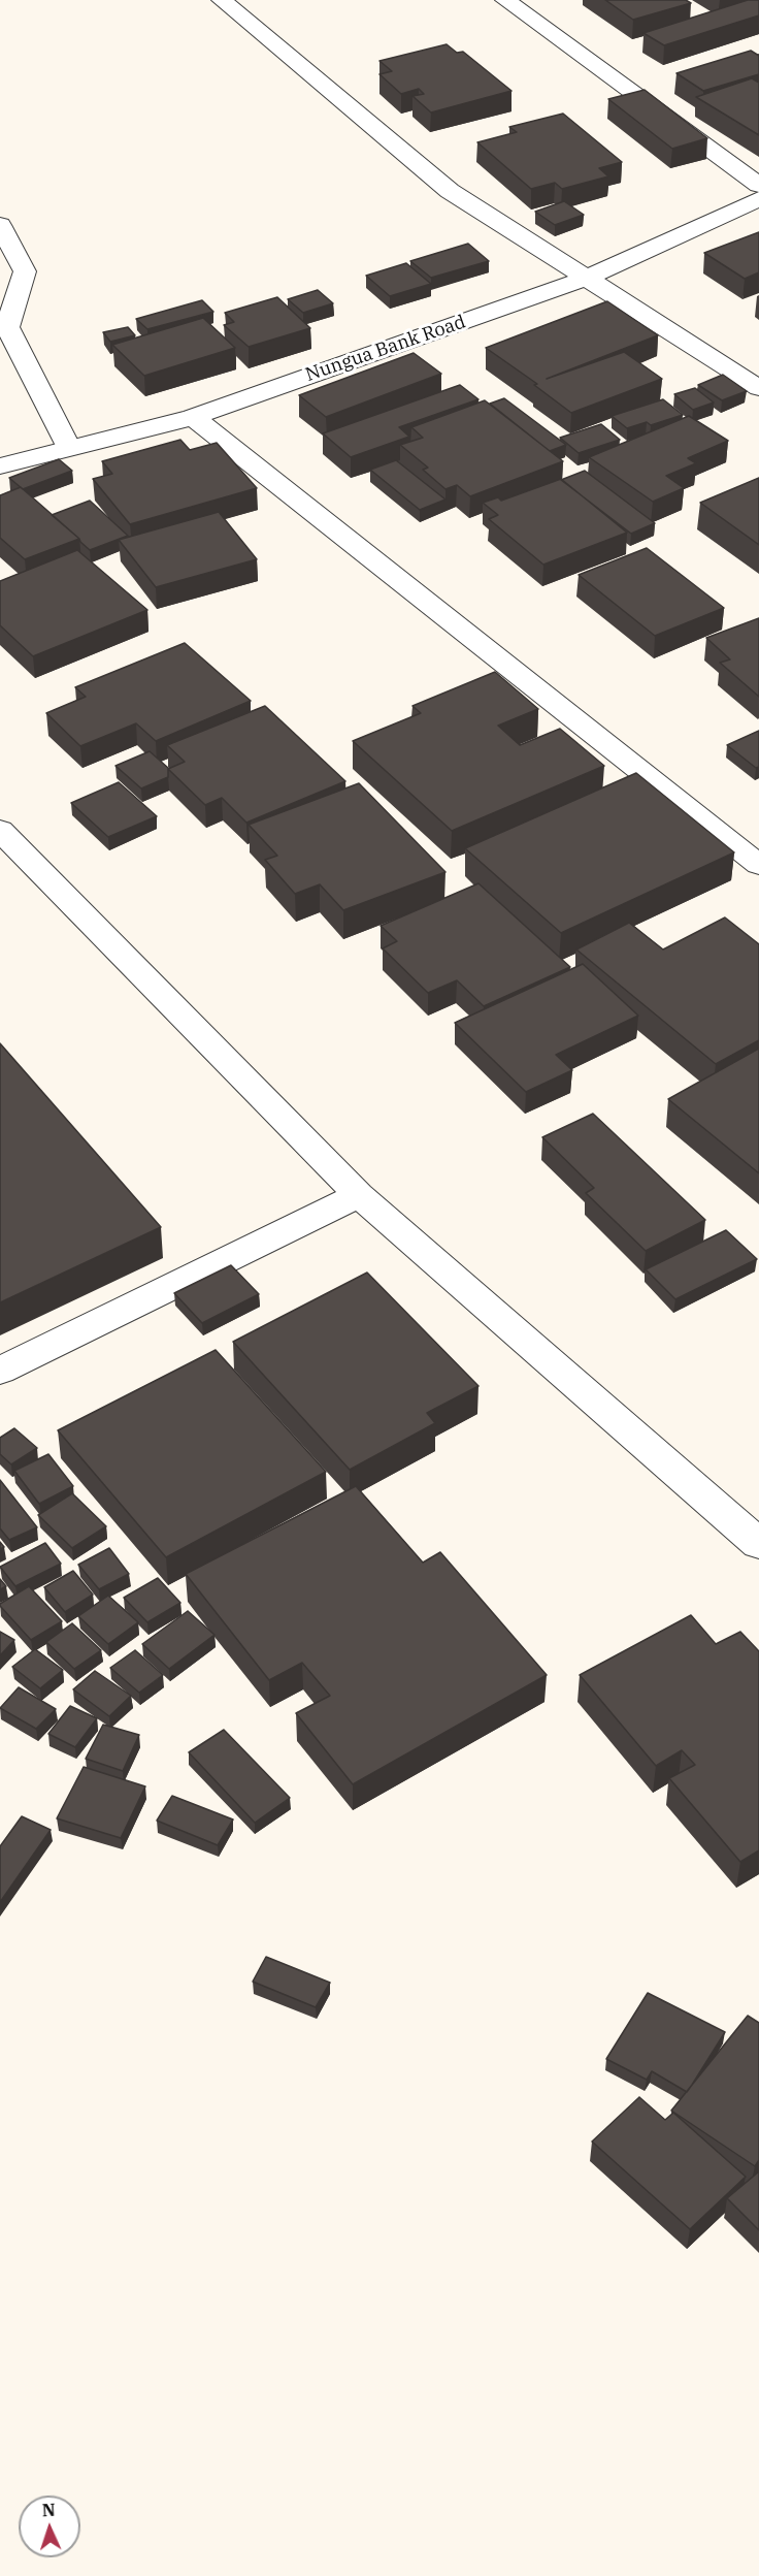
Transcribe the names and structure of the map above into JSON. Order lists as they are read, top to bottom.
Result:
{
  "streets": {
    "street": ["Nungua Bank Road"]
  },
  "north": "top"
}
